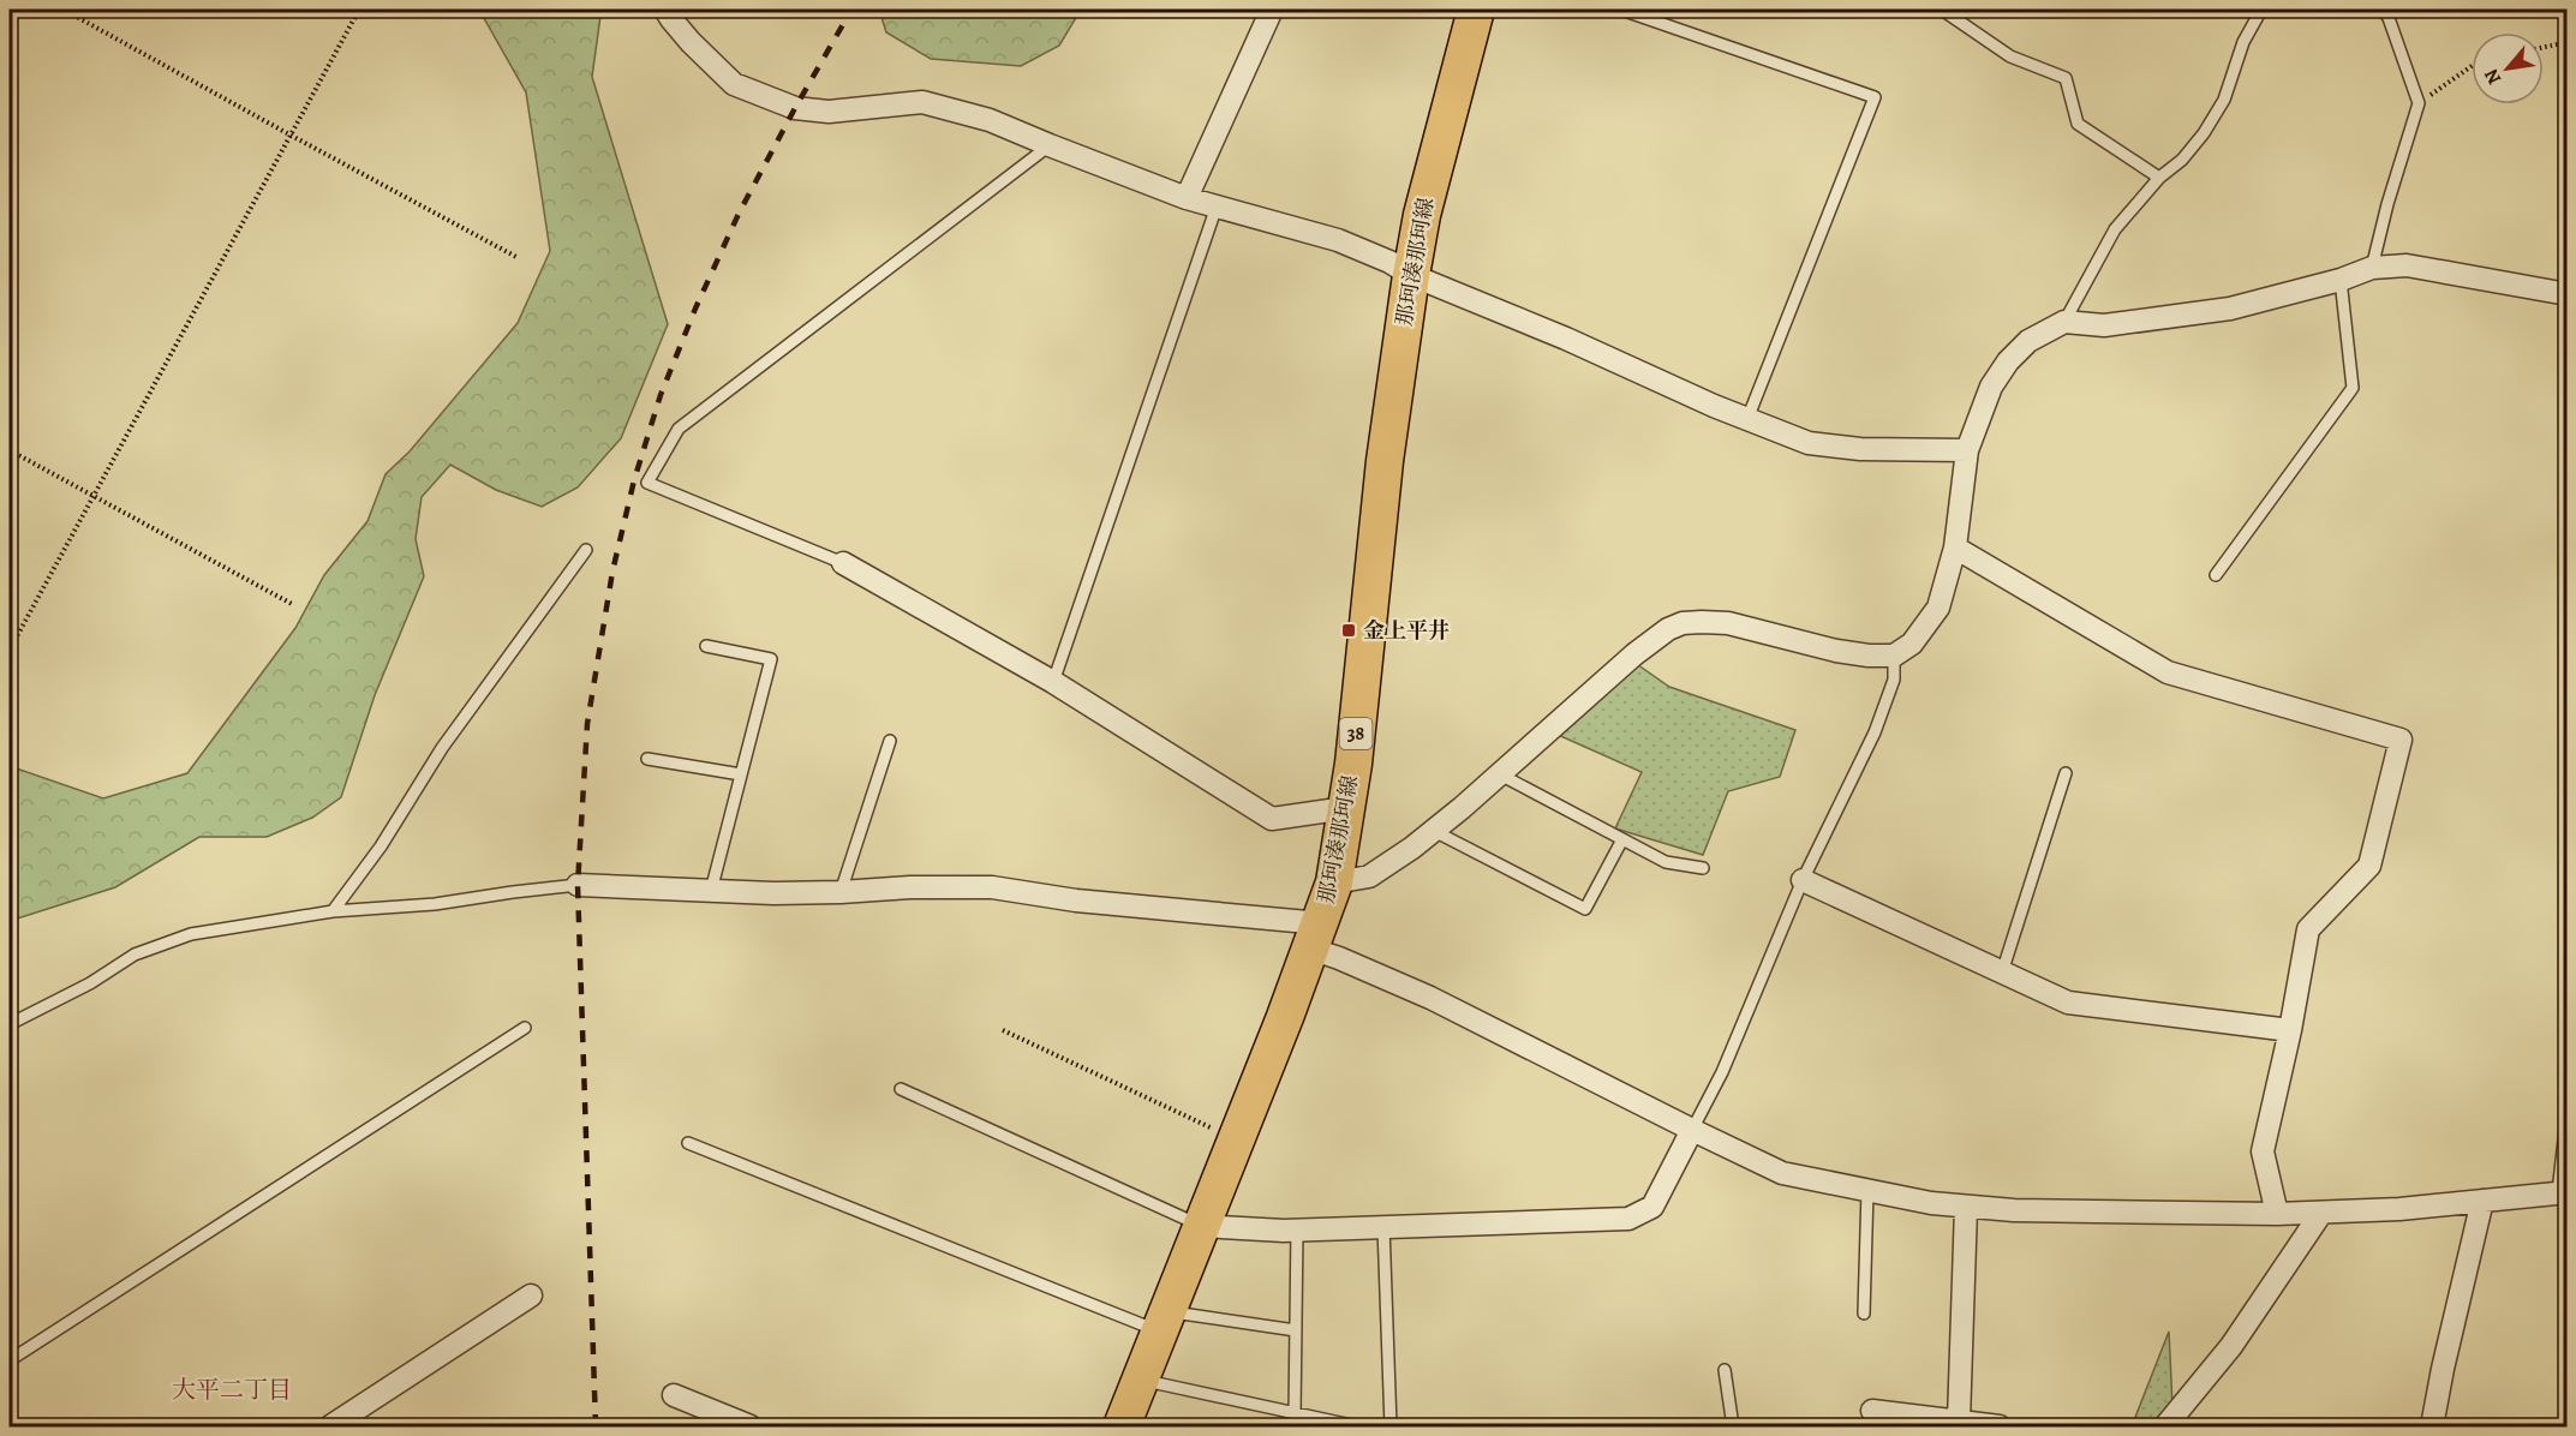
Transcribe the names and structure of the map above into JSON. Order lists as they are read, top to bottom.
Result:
{
  "streets": {
    "main road": ["那珂湊那珂線", "38"]
  },
  "districts": ["大平二丁目"],
  "places": {
    "transit": ["金上平井"]
  },
  "north": "bottom left"
}
